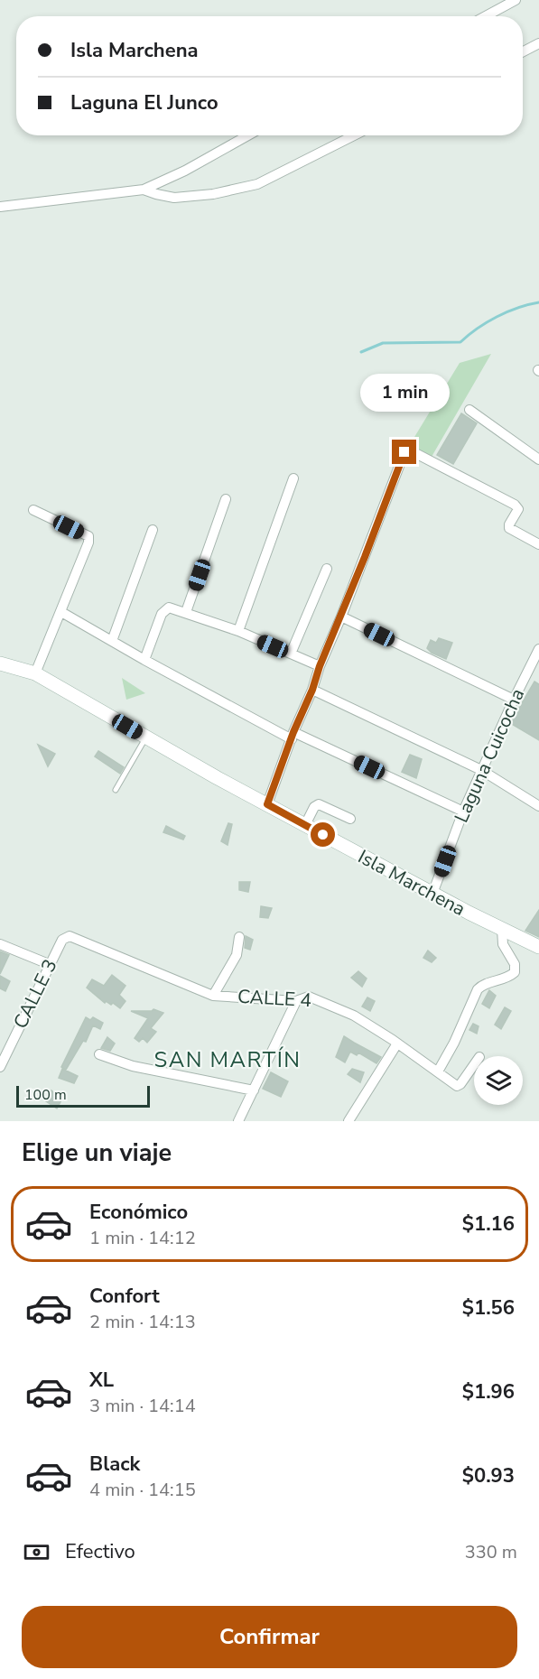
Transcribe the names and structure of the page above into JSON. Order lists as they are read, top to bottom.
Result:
{
  "streets": {
    "street": [
      "Laguna Cuicocha",
      "Isla Marchena",
      "CALLE 3",
      "CALLE 4"
    ]
  },
  "crossings": [
    ["Laguna Cuicocha", "Isla Marchena"],
    ["CALLE 3", "CALLE 4"]
  ],
  "districts": ["SAN MARTÍN"],
  "scale_bar": "100 m",
  "page": {
    "banner": ["Isla Marchena", "Laguna El Junco"],
    "bubble": "1 min",
    "scale": "100 m",
    "heading": "Elige un viaje",
    "list": [
      {
        "name": "Económico",
        "note": "1 min · 14:12",
        "value": "$1.16"
      },
      {
        "name": "Confort",
        "note": "2 min · 14:13",
        "value": "$1.56"
      },
      {
        "name": "XL",
        "note": "3 min · 14:14",
        "value": "$1.96"
      },
      {
        "name": "Black",
        "note": "4 min · 14:15",
        "value": "$0.93"
      }
    ],
    "pay": ["Efectivo", "330 m"],
    "buttons": "Confirmar"
  }
}
